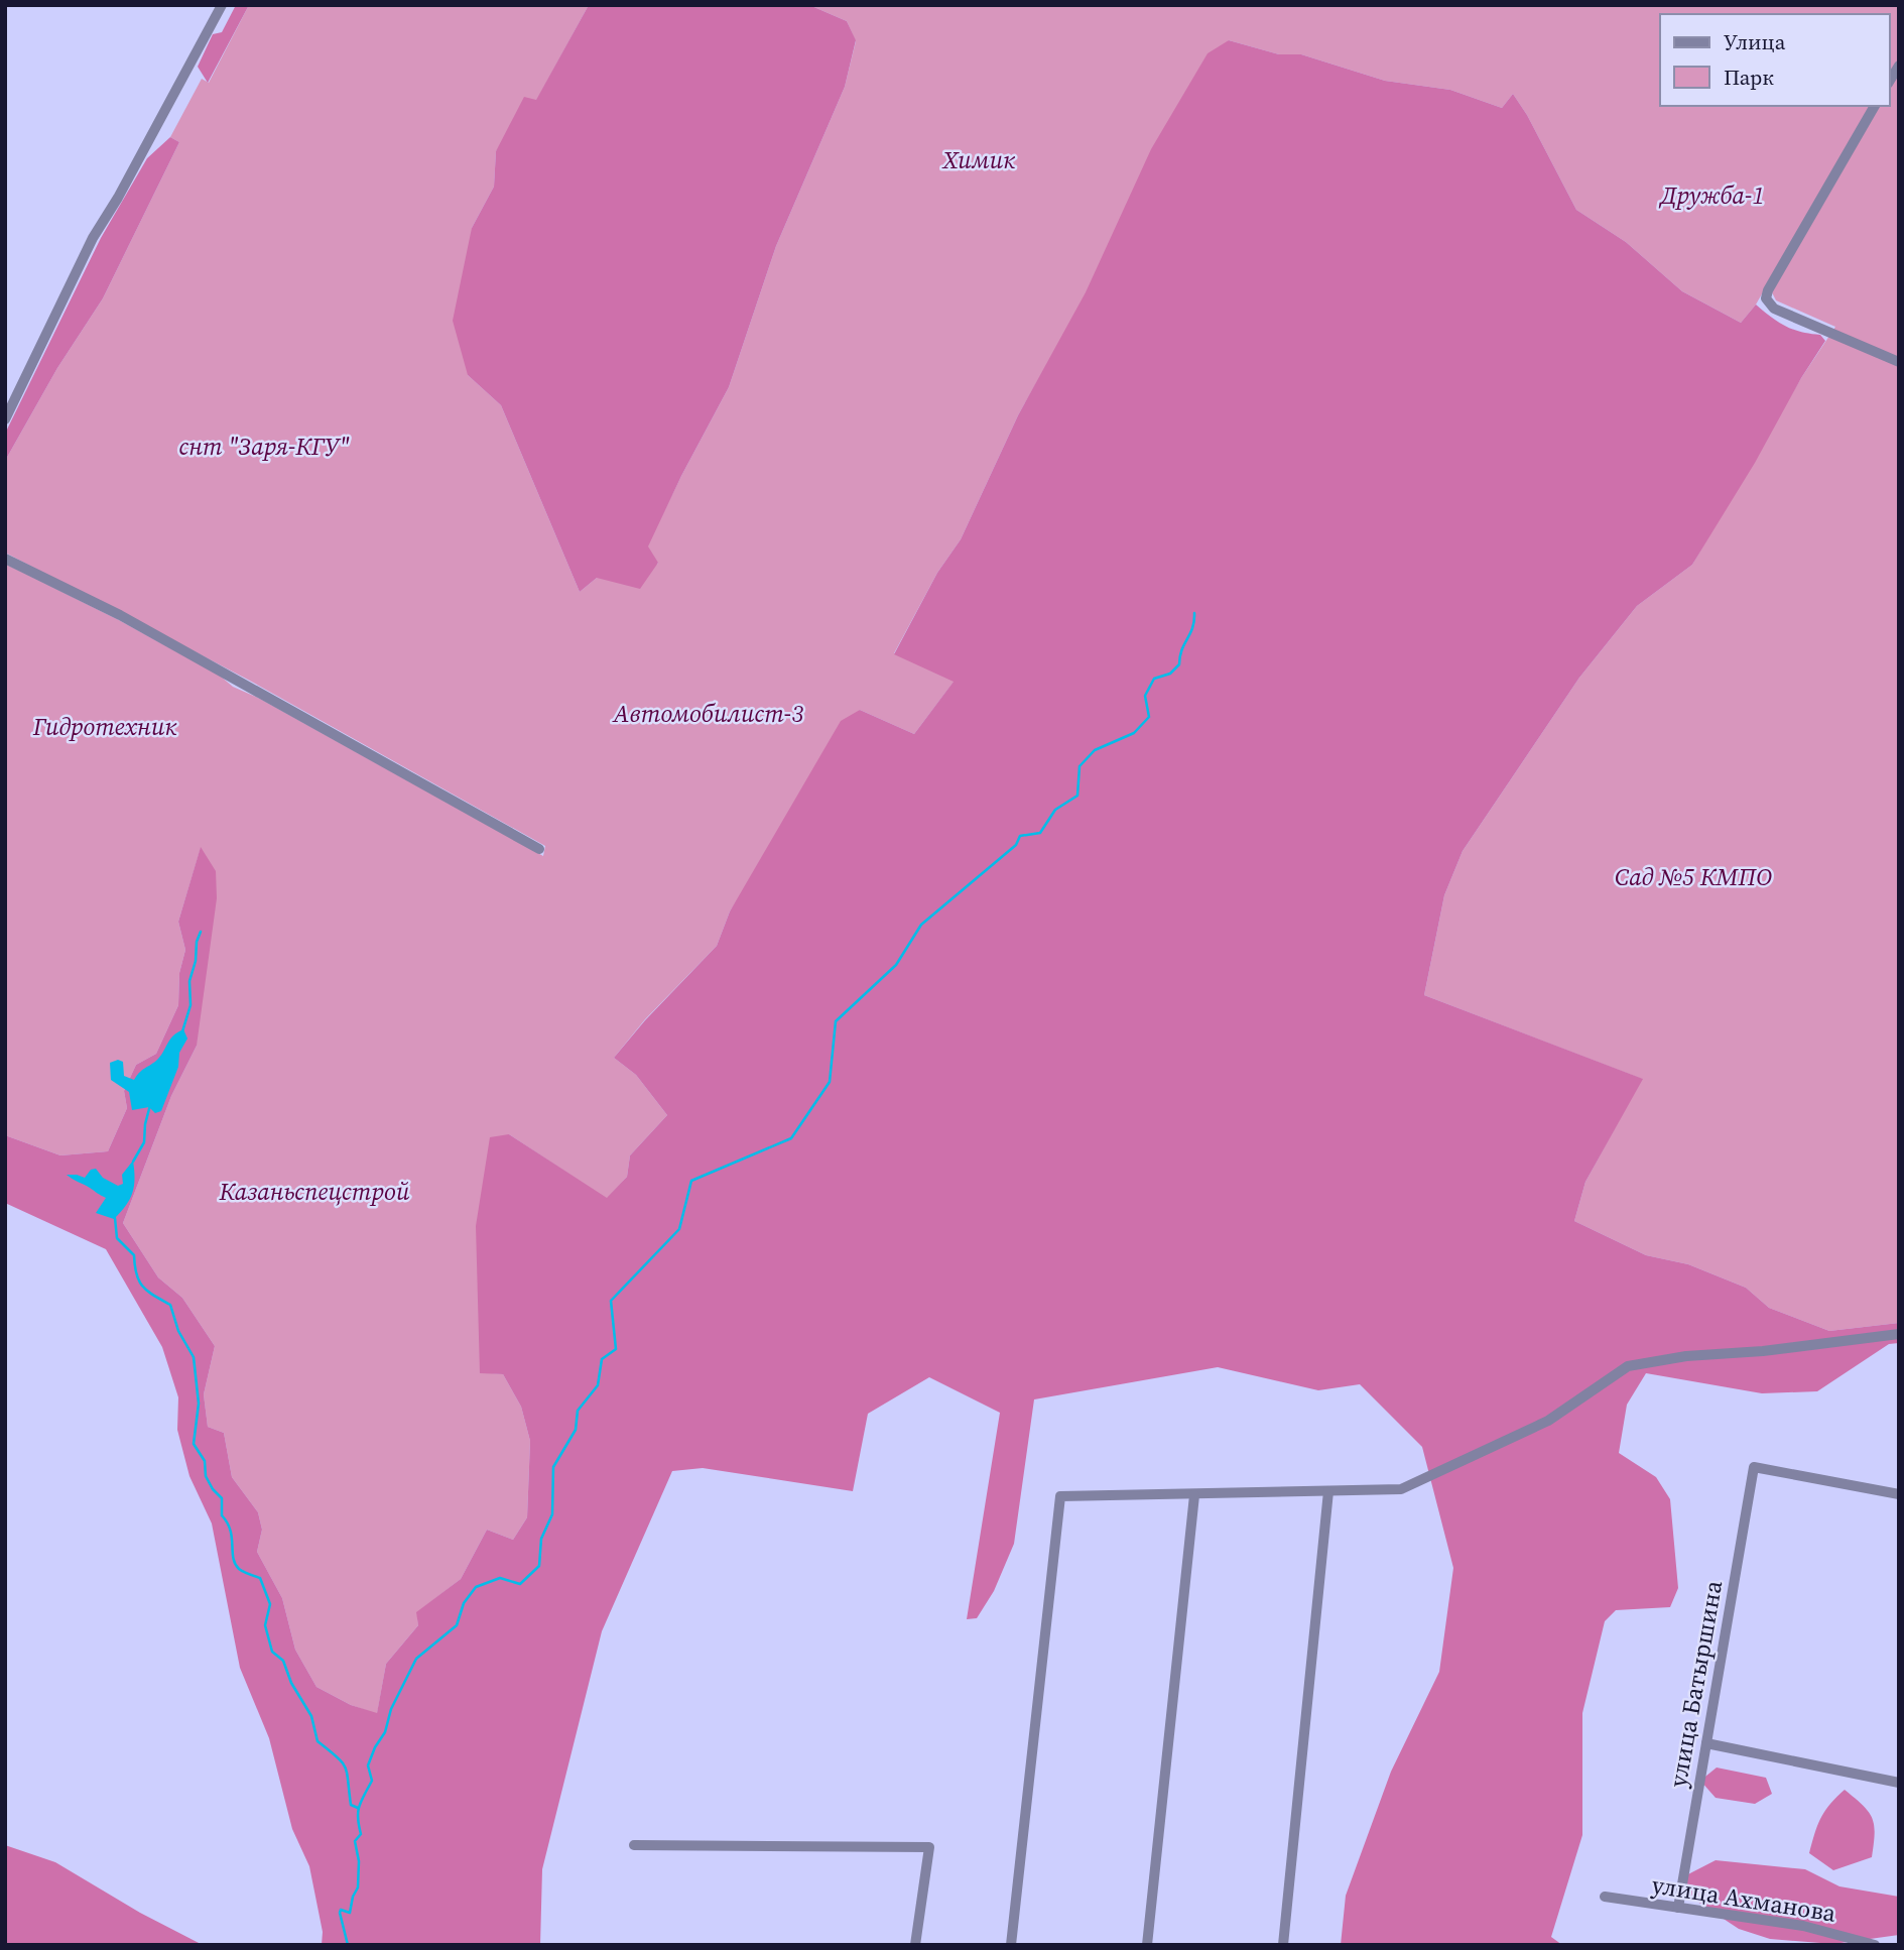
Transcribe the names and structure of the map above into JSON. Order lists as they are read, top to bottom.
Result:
{
  "streets": {
    "street": ["улица Батыршина", "улица Ахманова"]
  },
  "crossings": [
    ["улица Батыршина", "улица Ахманова"]
  ],
  "parks": [
    "Химик",
    "Дружба-1",
    "снт \"Заря-КГУ\"",
    "Автомобилист-3",
    "Гидротехник",
    "Сад №5 КМПО",
    "Казаньспецстрой"
  ],
  "legend": ["Улица", "Парк"]
}
